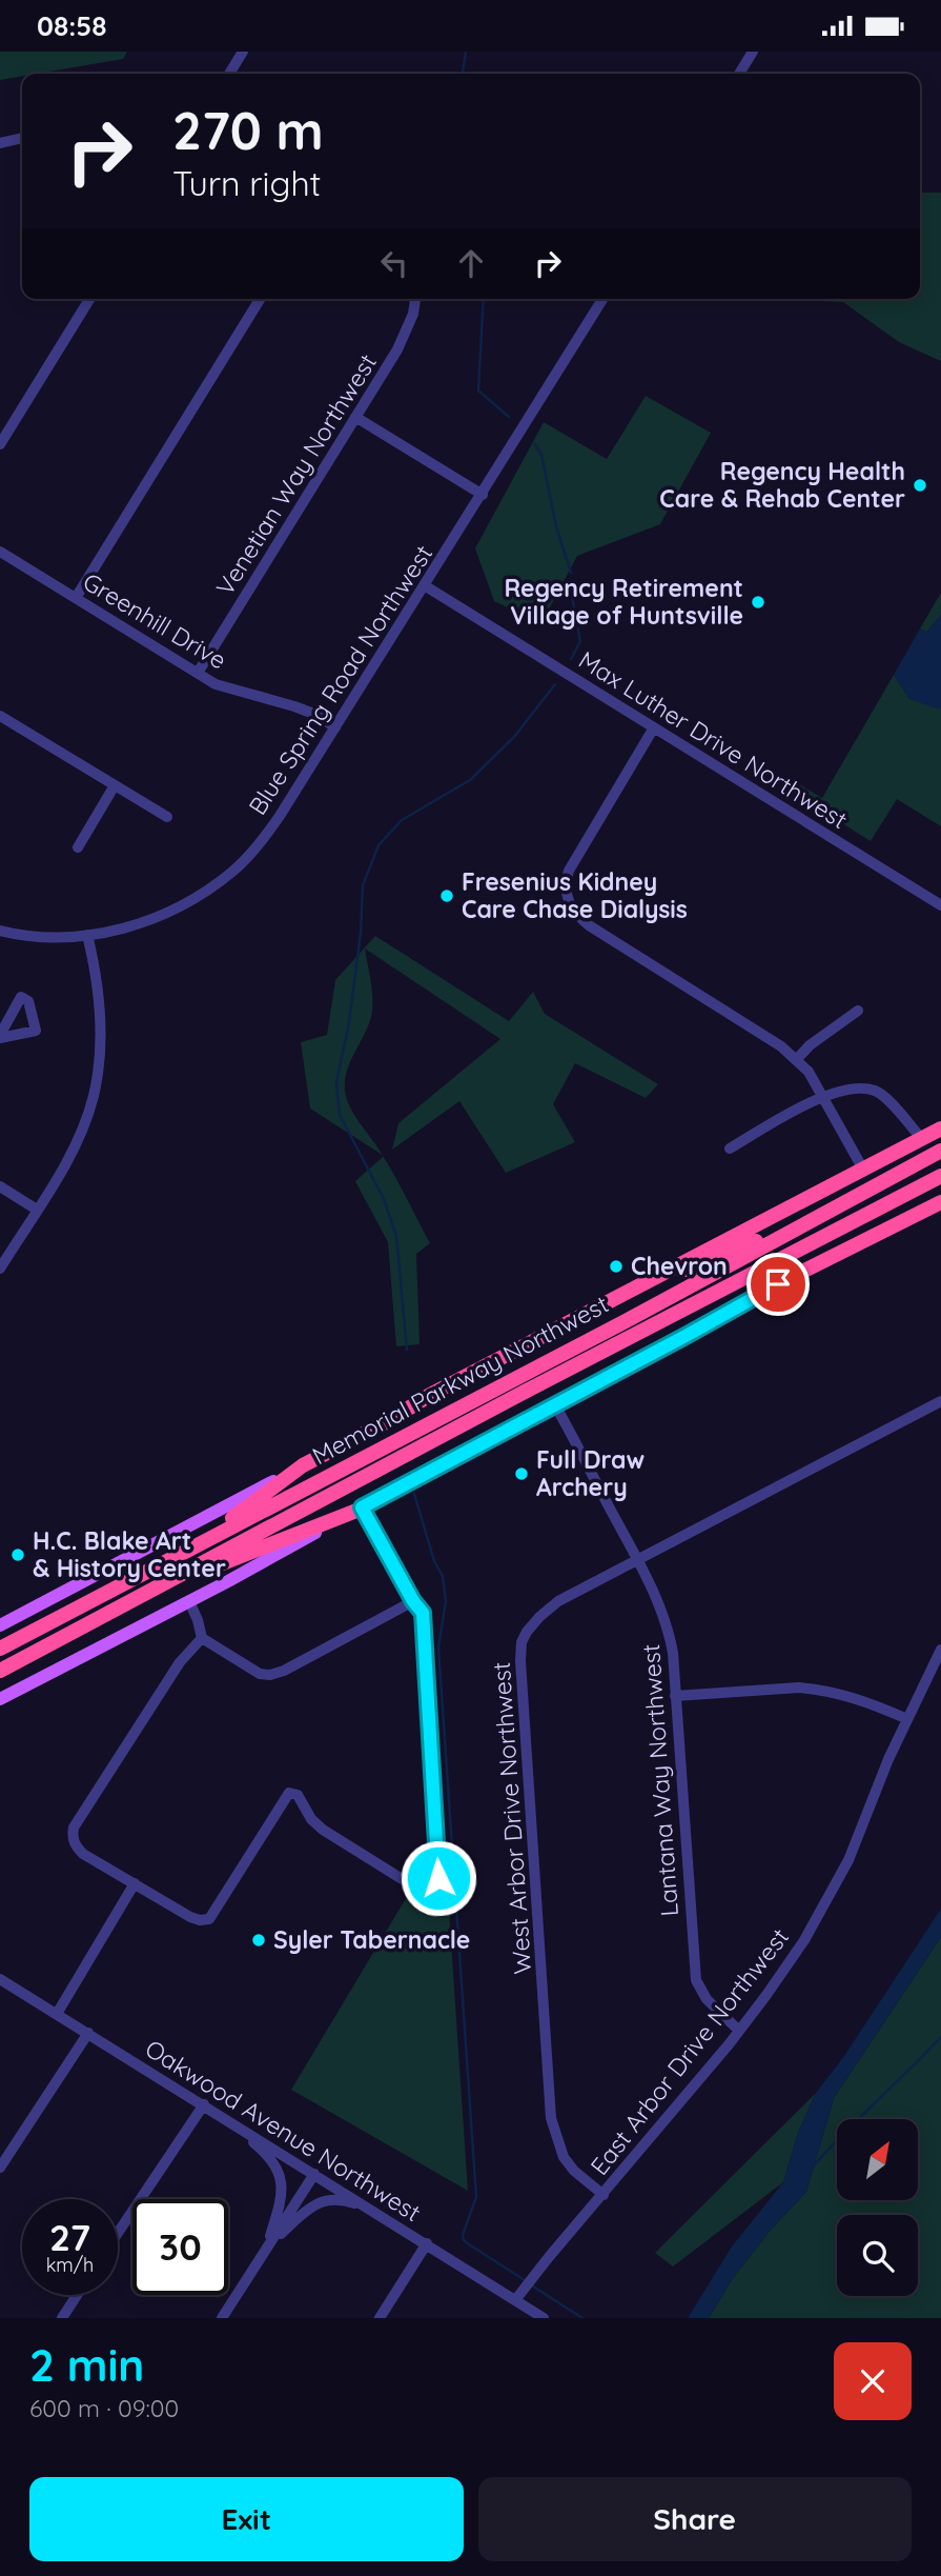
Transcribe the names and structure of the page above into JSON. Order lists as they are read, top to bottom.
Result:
{
  "streets": {
    "highway": ["Memorial Parkway Northwest"],
    "street": [
      "Venetian Way Northwest",
      "Greenhill Drive",
      "Blue Spring Road Northwest",
      "Max Luther Drive Northwest",
      "Lantana Way Northwest",
      "West Arbor Drive Northwest",
      "East Arbor Drive Northwest",
      "Oakwood Avenue Northwest"
    ]
  },
  "crossings": [
    ["Venetian Way Northwest", "Greenhill Drive"],
    ["Greenhill Drive", "Blue Spring Road Northwest"],
    ["Blue Spring Road Northwest", "Max Luther Drive Northwest"],
    ["Lantana Way Northwest", "West Arbor Drive Northwest"],
    ["Lantana Way Northwest", "East Arbor Drive Northwest"],
    ["West Arbor Drive Northwest", "East Arbor Drive Northwest"],
    ["East Arbor Drive Northwest", "Oakwood Avenue Northwest"]
  ],
  "places": [
    "Regency Health Care & Rehab Center",
    "Regency Retirement Village of Huntsville",
    "Fresenius Kidney Care Chase Dialysis",
    "Chevron",
    "Full Draw Archery",
    "H.C. Blake Art & History Center",
    "Syler Tabernacle"
  ],
  "north": "top right",
  "page": {
    "status": "08:58",
    "turn": ["270 m", "Turn right"],
    "speed": "27 km/h",
    "limit": "30",
    "heading": ["2 min", "600 m · 09:00"],
    "buttons": ["Exit", "Share"]
  }
}
